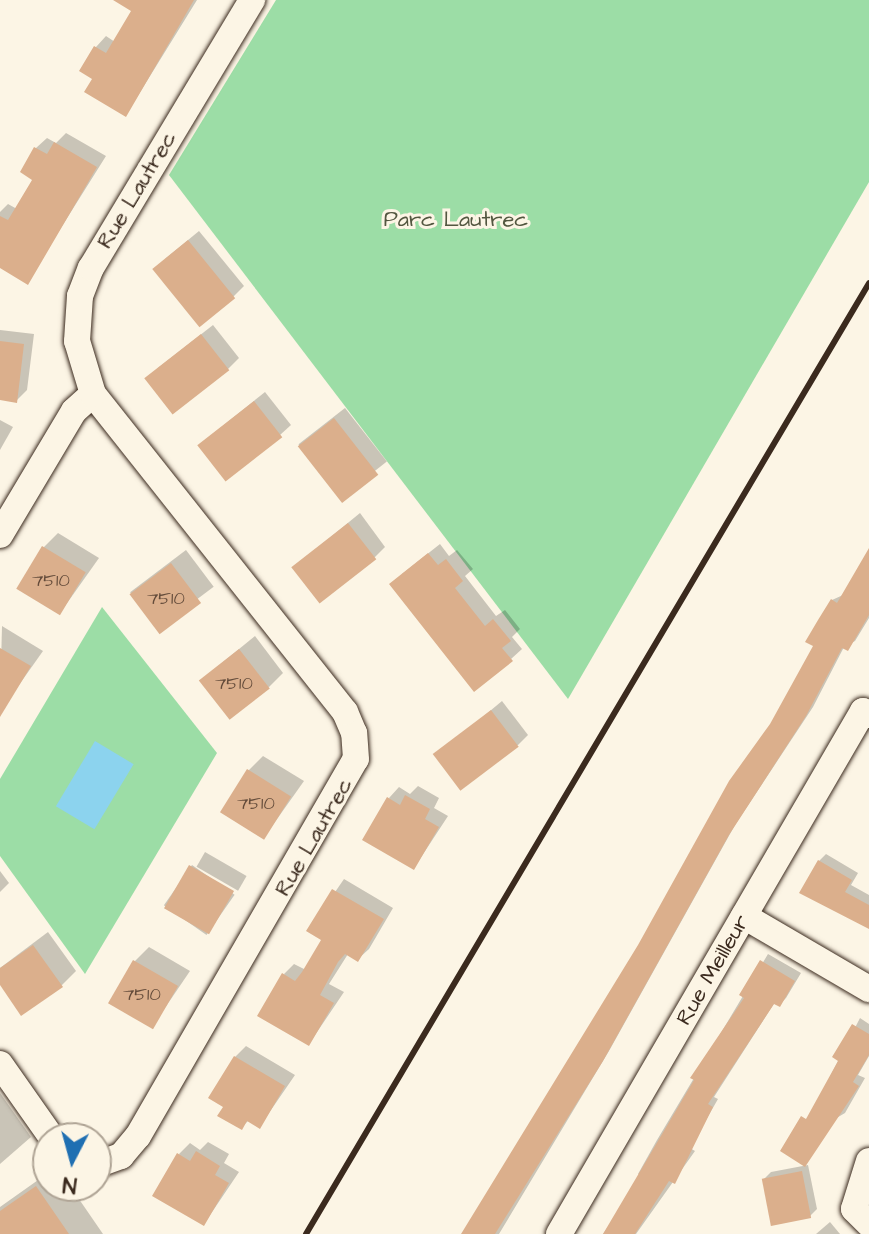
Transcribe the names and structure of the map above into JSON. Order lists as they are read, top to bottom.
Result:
{
  "streets": {
    "street": ["Rue Lautrec", "Rue Meilleur"]
  },
  "parks": ["Parc Lautrec"],
  "house_numbers": [
    "7510",
    "7510",
    "7510",
    "7510",
    "7510"
  ],
  "north": "bottom"
}
